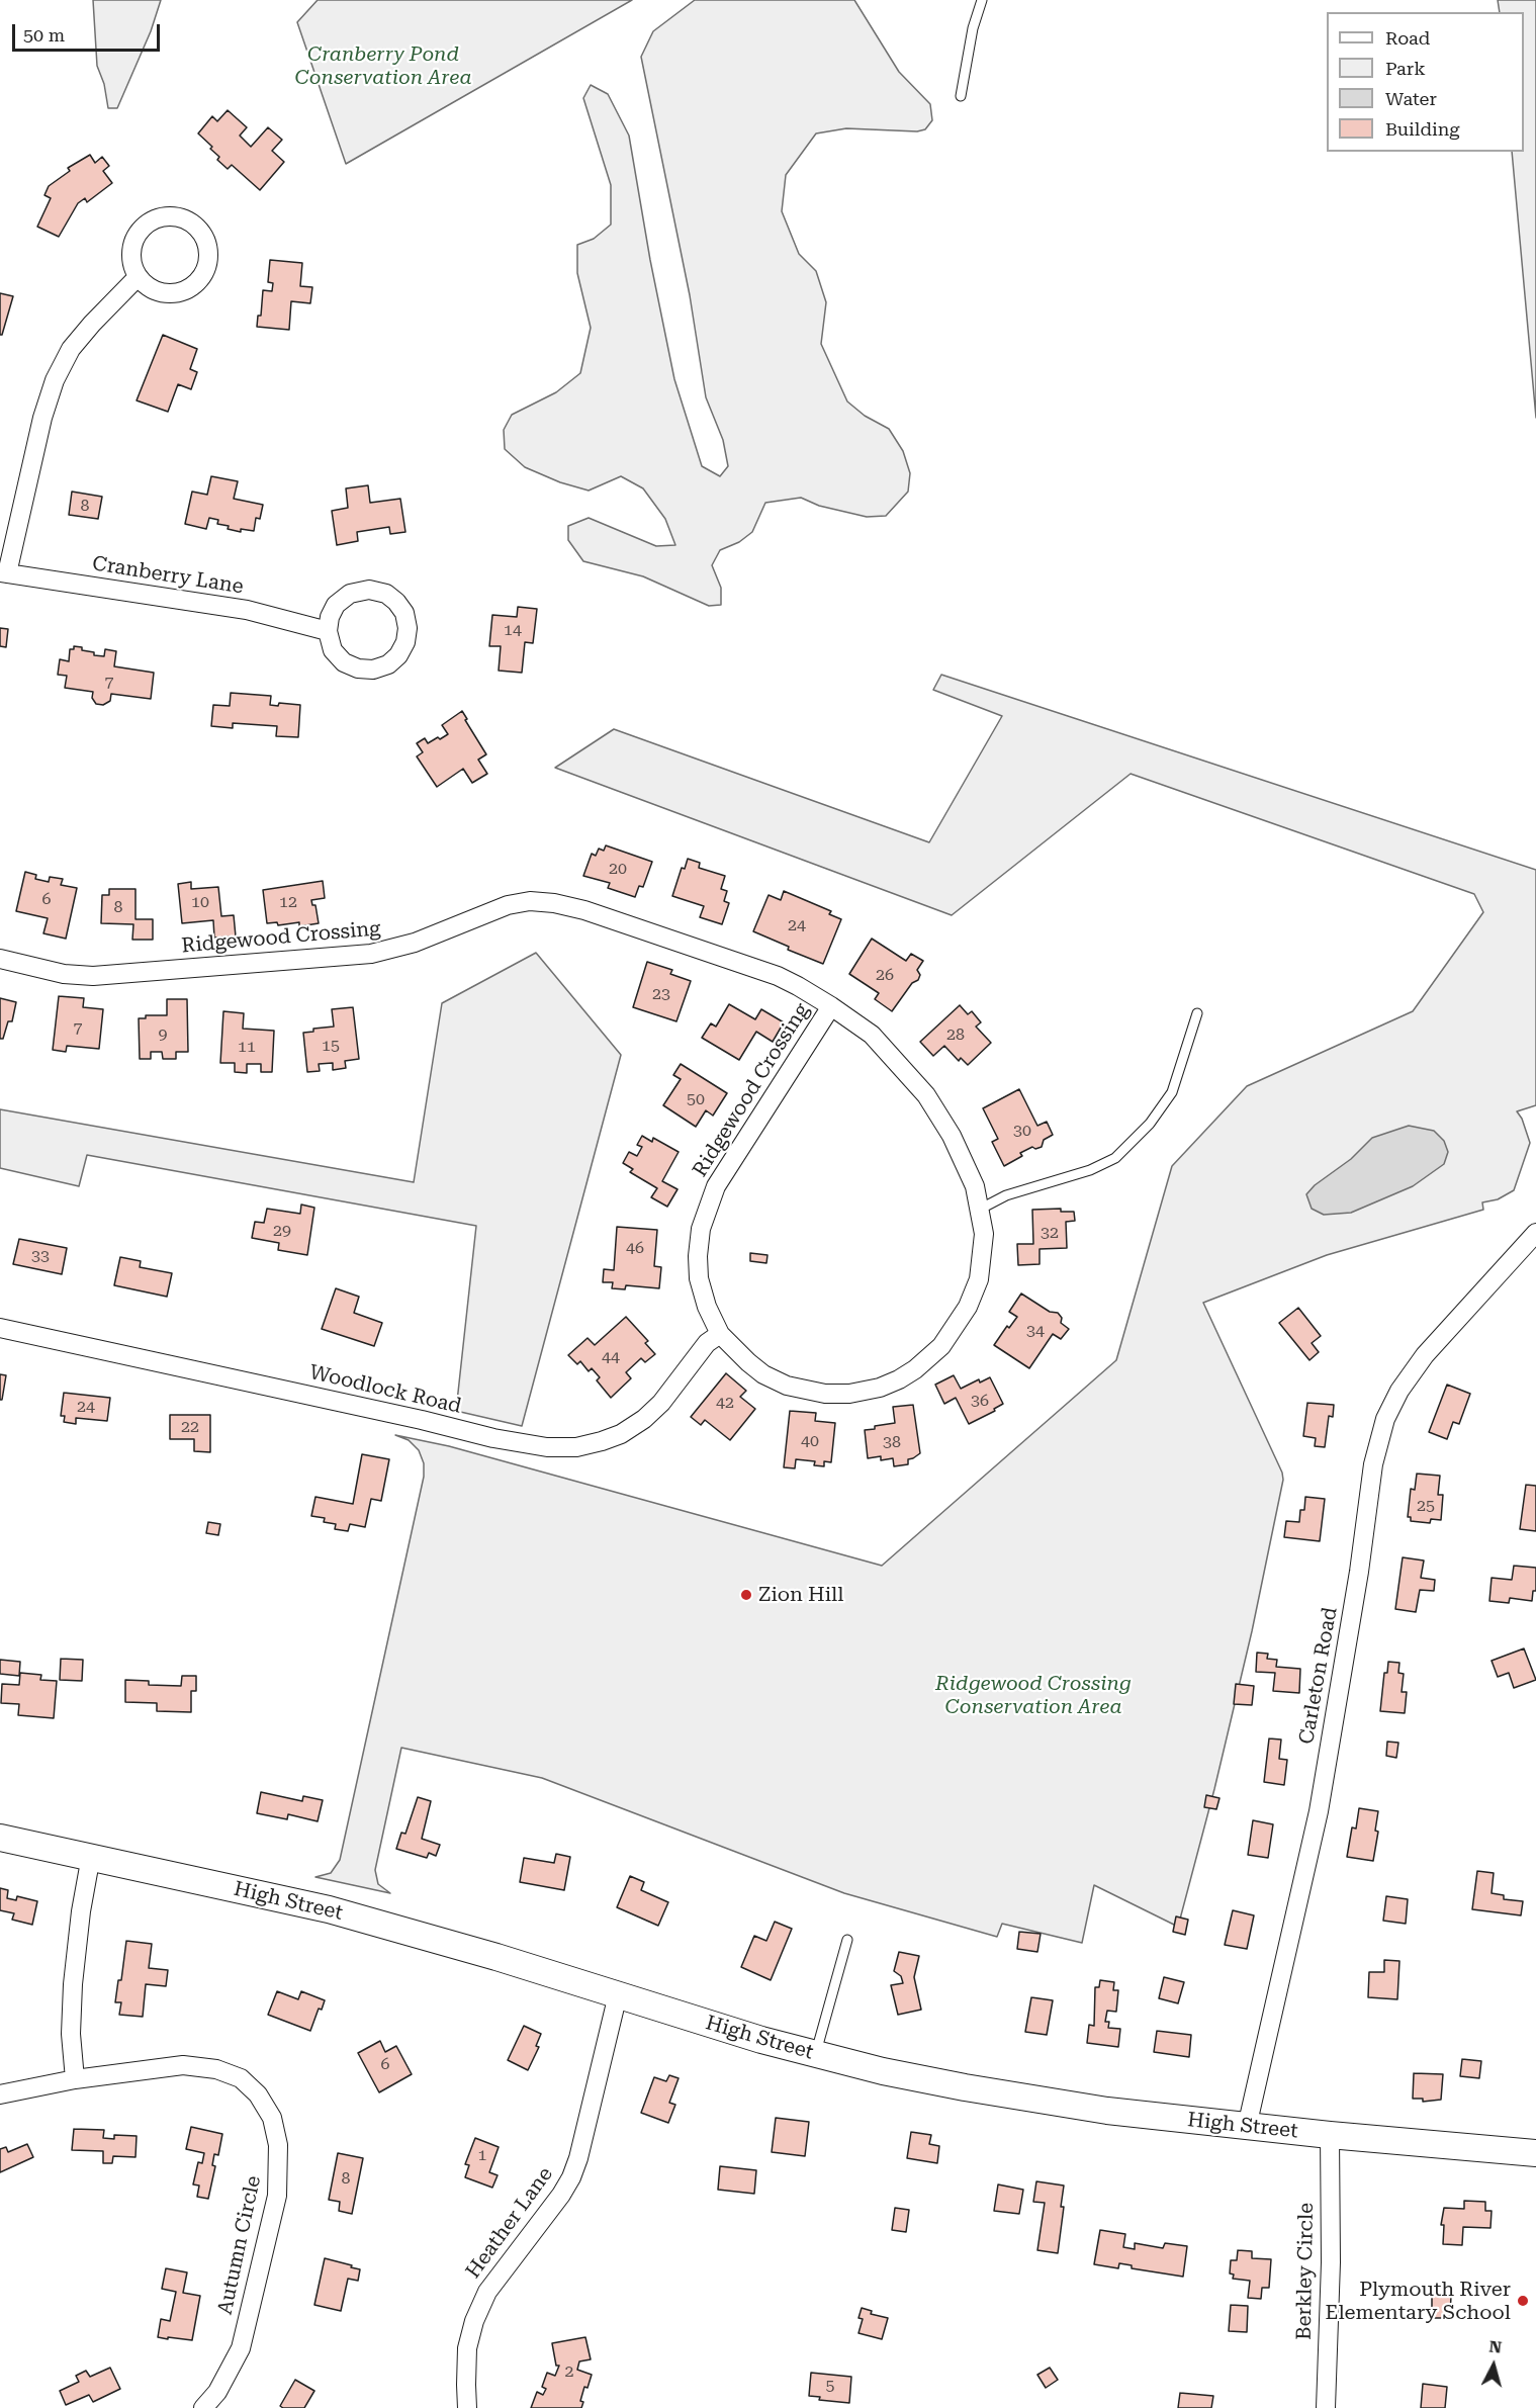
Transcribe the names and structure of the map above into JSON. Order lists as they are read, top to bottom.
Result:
{
  "streets": {
    "main road": ["High Street"],
    "street": [
      "Cranberry Lane",
      "Ridgewood Crossing",
      "Woodlock Road",
      "Carleton Road",
      "Heather Lane",
      "Autumn Circle",
      "Berkley Circle"
    ]
  },
  "crossings": [
    ["Ridgewood Crossing", "Woodlock Road"],
    ["Carleton Road", "High Street"],
    ["High Street", "Heather Lane"],
    ["High Street", "Berkley Circle"]
  ],
  "parks": ["Cranberry Pond Conservation Area", "Ridgewood Crossing Conservation Area"],
  "places": ["Zion Hill", "Plymouth River Elementary School"],
  "house_numbers": [
    "8",
    "14",
    "7",
    "20",
    "6",
    "10",
    "12",
    "8",
    "24",
    "26",
    "23",
    "7",
    "9",
    "28",
    "15",
    "11",
    "50",
    "30",
    "29",
    "32",
    "46",
    "33",
    "34",
    "44",
    "36",
    "42",
    "24",
    "22",
    "40",
    "38",
    "25",
    "6",
    "1",
    "8",
    "2",
    "5"
  ],
  "legend": [
    "Road",
    "Park",
    "Water",
    "Building"
  ],
  "scale_bar": "50 m",
  "north": "top"
}
